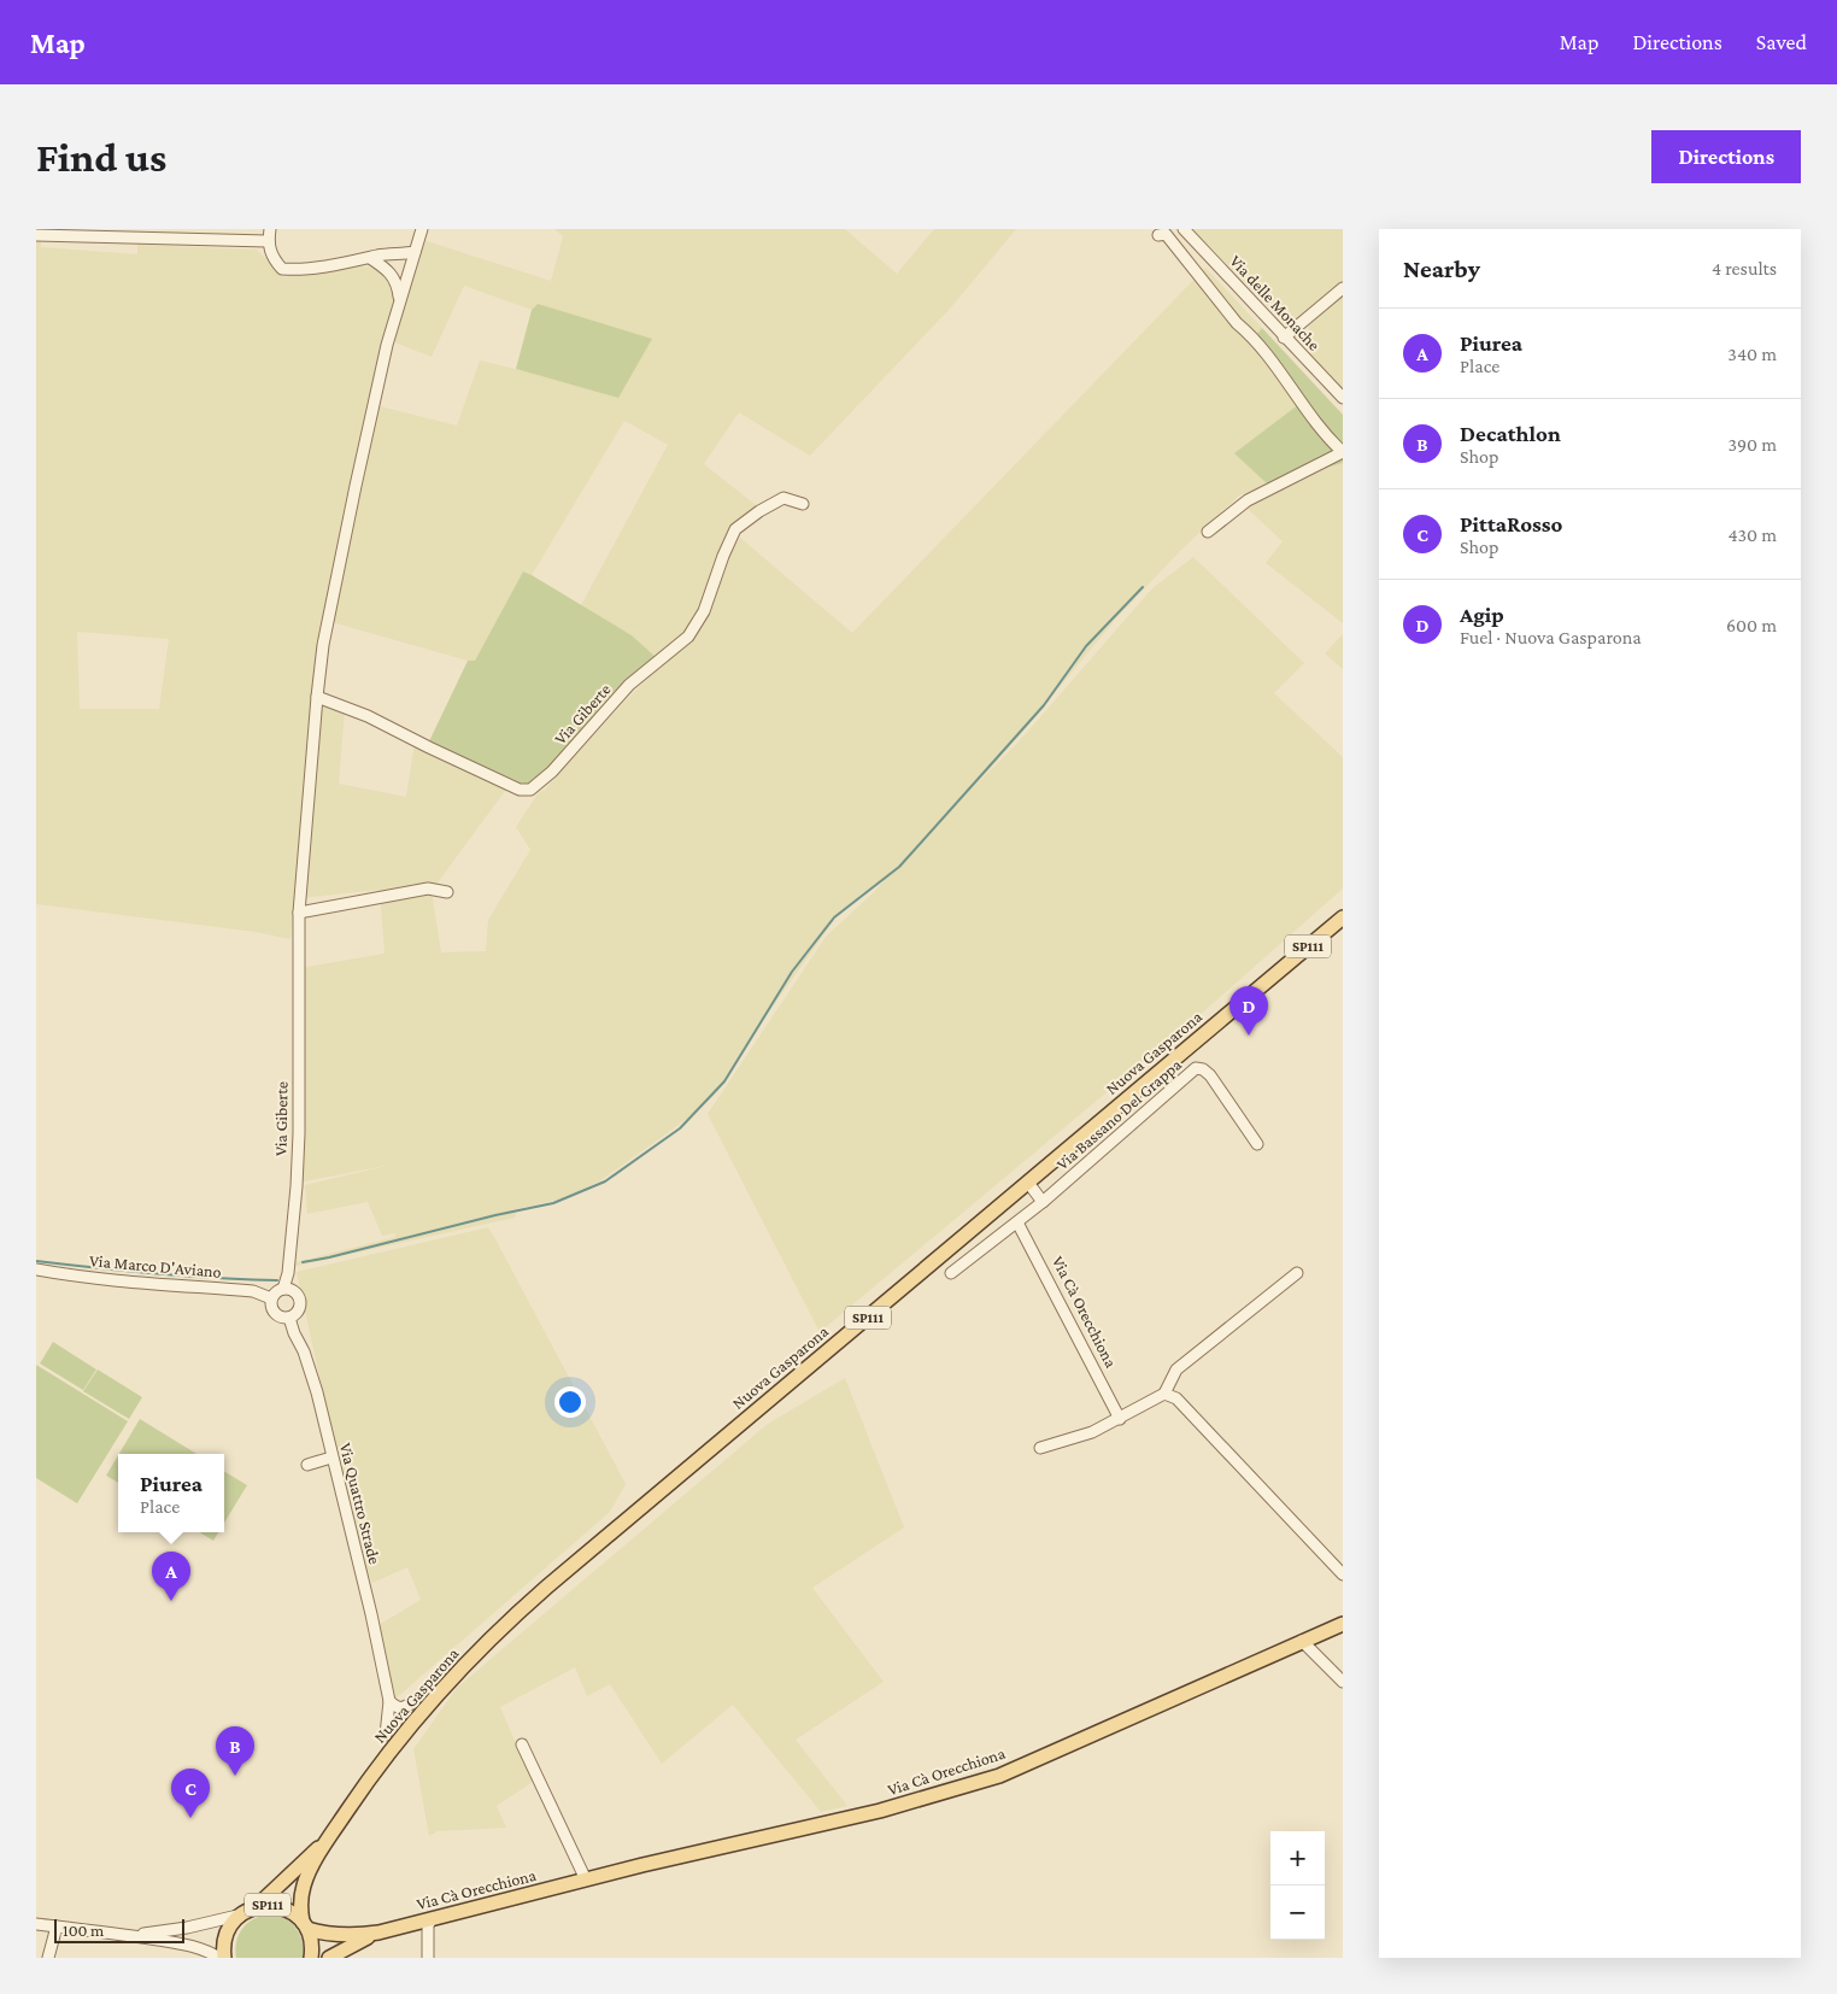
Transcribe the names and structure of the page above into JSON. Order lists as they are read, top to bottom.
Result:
{
  "streets": {
    "main road": ["SP111", "Nuova Gasparona", "Via Cà Orecchiona"],
    "street": [
      "Via delle Monache",
      "Via Giberte",
      "Via Bassano Del Grappa",
      "Via Marco D'Aviano",
      "Via Quattro Strade"
    ]
  },
  "crossings": [
    ["Via Giberte", "Via Marco D'Aviano"],
    ["Via Giberte", "Via Quattro Strade"],
    ["SP111", "Nuova Gasparona"],
    ["SP111", "Via Cà Orecchiona"],
    ["Nuova Gasparona", "Via Cà Orecchiona"],
    ["Via Bassano Del Grappa", "Via Cà Orecchiona"],
    ["Via Marco D'Aviano", "Via Quattro Strade"]
  ],
  "scale_bar": "100 m",
  "page": {
    "header": "Map",
    "nav": ["Map", "Directions", "Saved"],
    "buttons": "Directions",
    "title": "Find us",
    "heading": ["Nearby", "4 results"],
    "list": [
      {
        "mark": "A",
        "name": "Piurea",
        "note": "Place",
        "value": "340 m"
      },
      {
        "mark": "B",
        "name": "Decathlon",
        "note": "Shop",
        "value": "390 m"
      },
      {
        "mark": "C",
        "name": "PittaRosso",
        "note": "Shop",
        "value": "430 m"
      },
      {
        "mark": "D",
        "name": "Agip",
        "note": "Fuel · Nuova Gasparona",
        "value": "600 m"
      }
    ],
    "pins": [
      "D",
      "A",
      "B",
      "C"
    ],
    "popup": ["Piurea", "Place"],
    "map_buttons": ["+", "−"],
    "scale": "100 m"
  }
}
